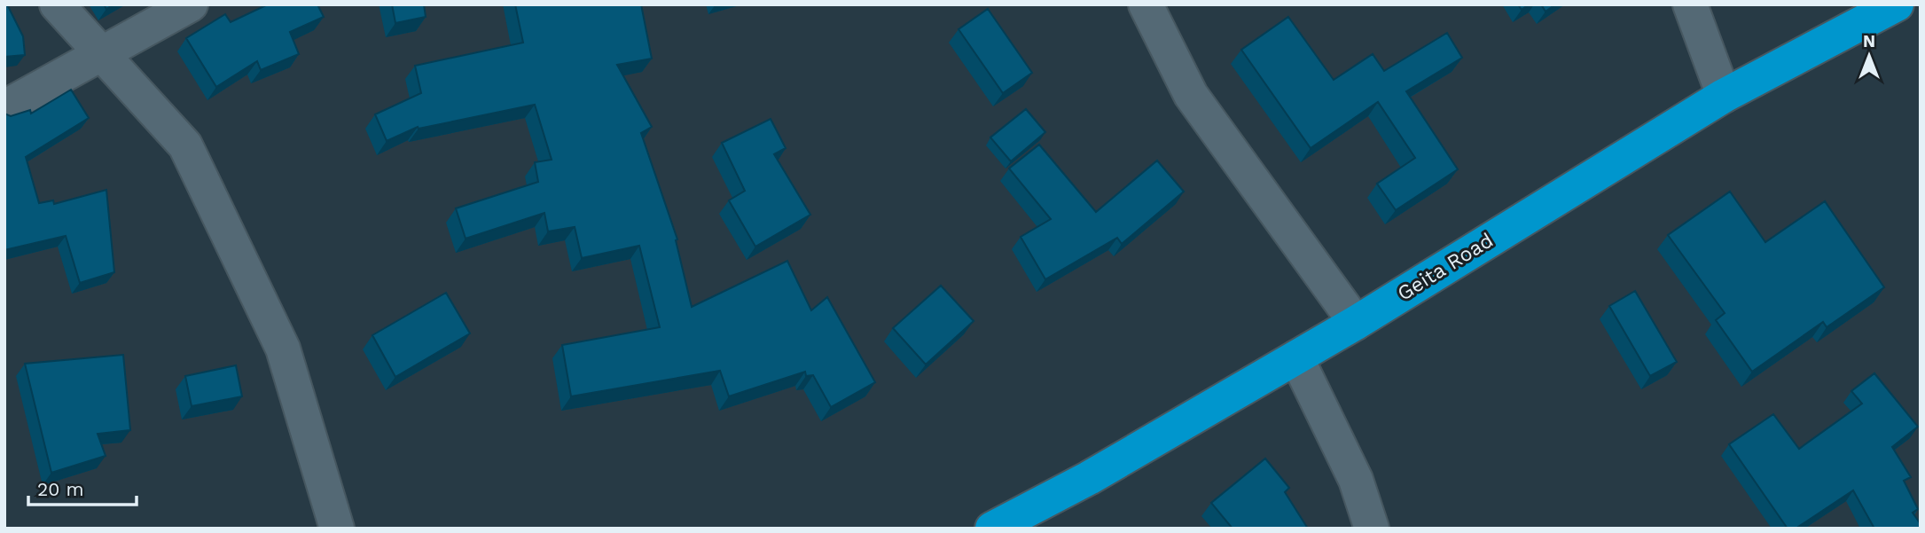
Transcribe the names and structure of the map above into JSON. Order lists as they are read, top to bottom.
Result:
{
  "streets": {
    "highway": ["Geita Road"]
  },
  "scale_bar": "20 m",
  "north": "top"
}
